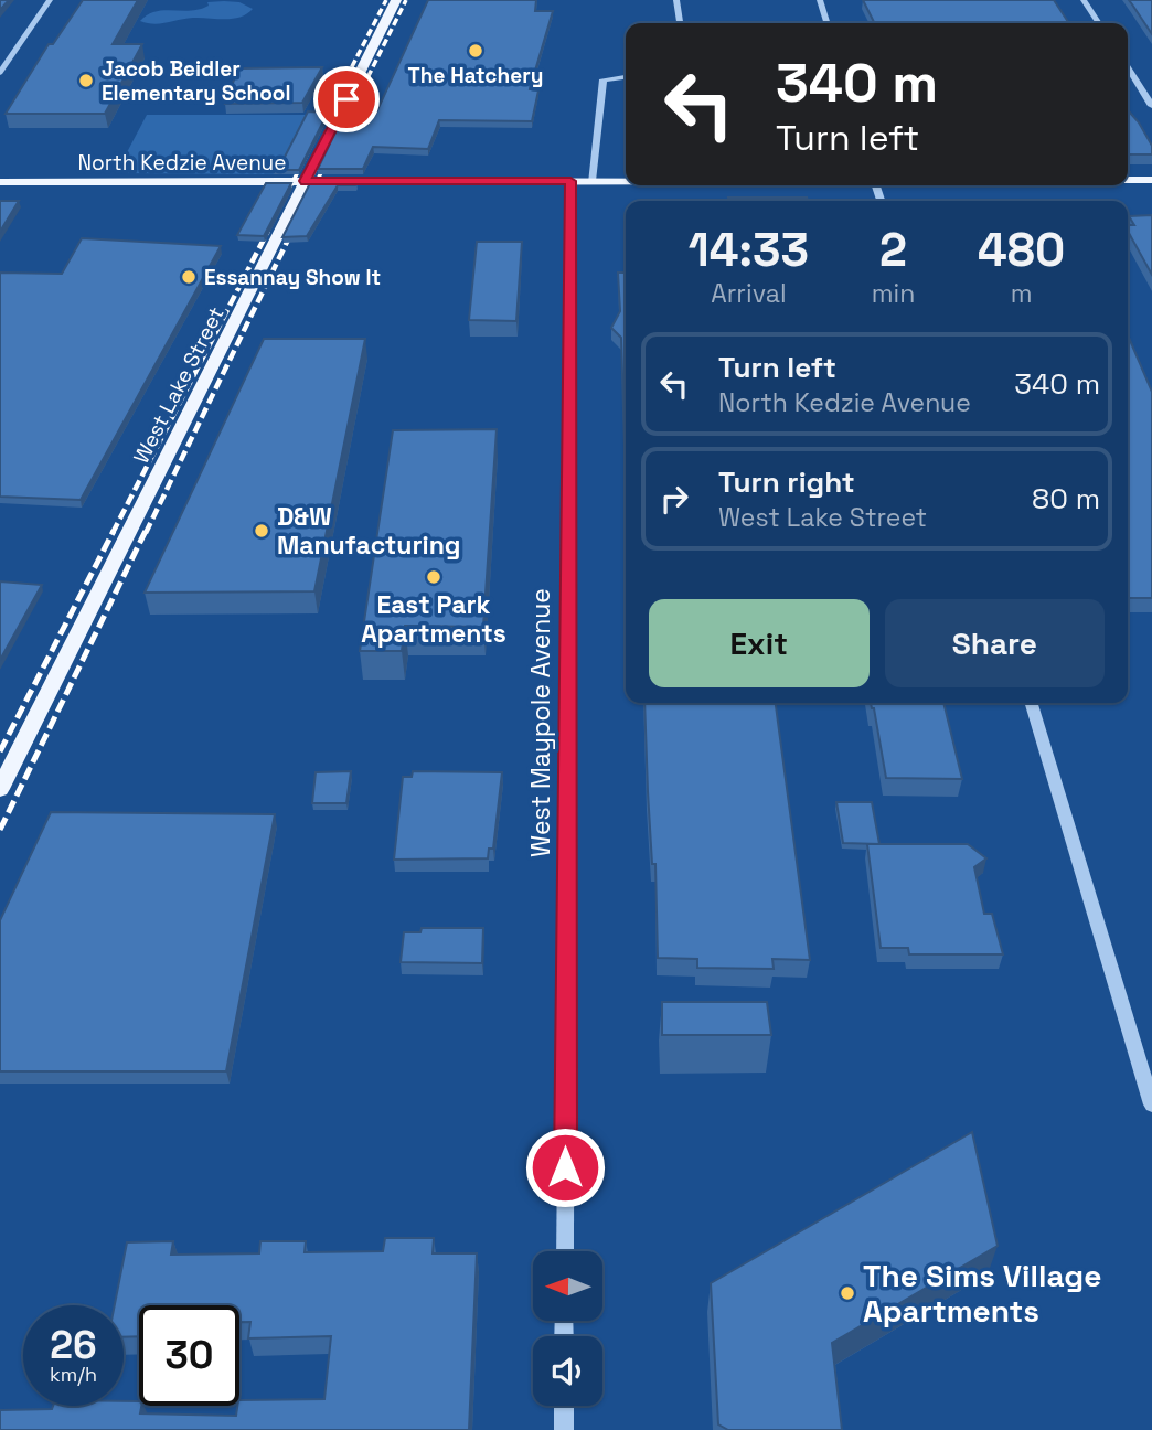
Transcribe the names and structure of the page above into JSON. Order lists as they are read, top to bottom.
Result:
{
  "streets": {
    "main road": ["North Kedzie Avenue", "West Lake Street"],
    "street": ["West Maypole Avenue"]
  },
  "crossings": [
    ["North Kedzie Avenue", "West Lake Street"],
    ["North Kedzie Avenue", "West Maypole Avenue"]
  ],
  "places": [
    "The Hatchery",
    "Jacob Beidler Elementary School",
    "Essannay Show It",
    "D&W Manufacturing",
    "East Park Apartments",
    "The Sims Village Apartments"
  ],
  "north": "left",
  "page": {
    "turn": ["340 m", "Turn left"],
    "eta": [
      "14:33",
      "Arrival",
      "2",
      "min",
      "480",
      "m"
    ],
    "list": [
      {
        "name": "Turn left",
        "note": "North Kedzie Avenue",
        "value": "340 m"
      },
      {
        "name": "Turn right",
        "note": "West Lake Street",
        "value": "80 m"
      }
    ],
    "buttons": ["Exit", "Share"],
    "speed": "26 km/h",
    "limit": "30"
  }
}
